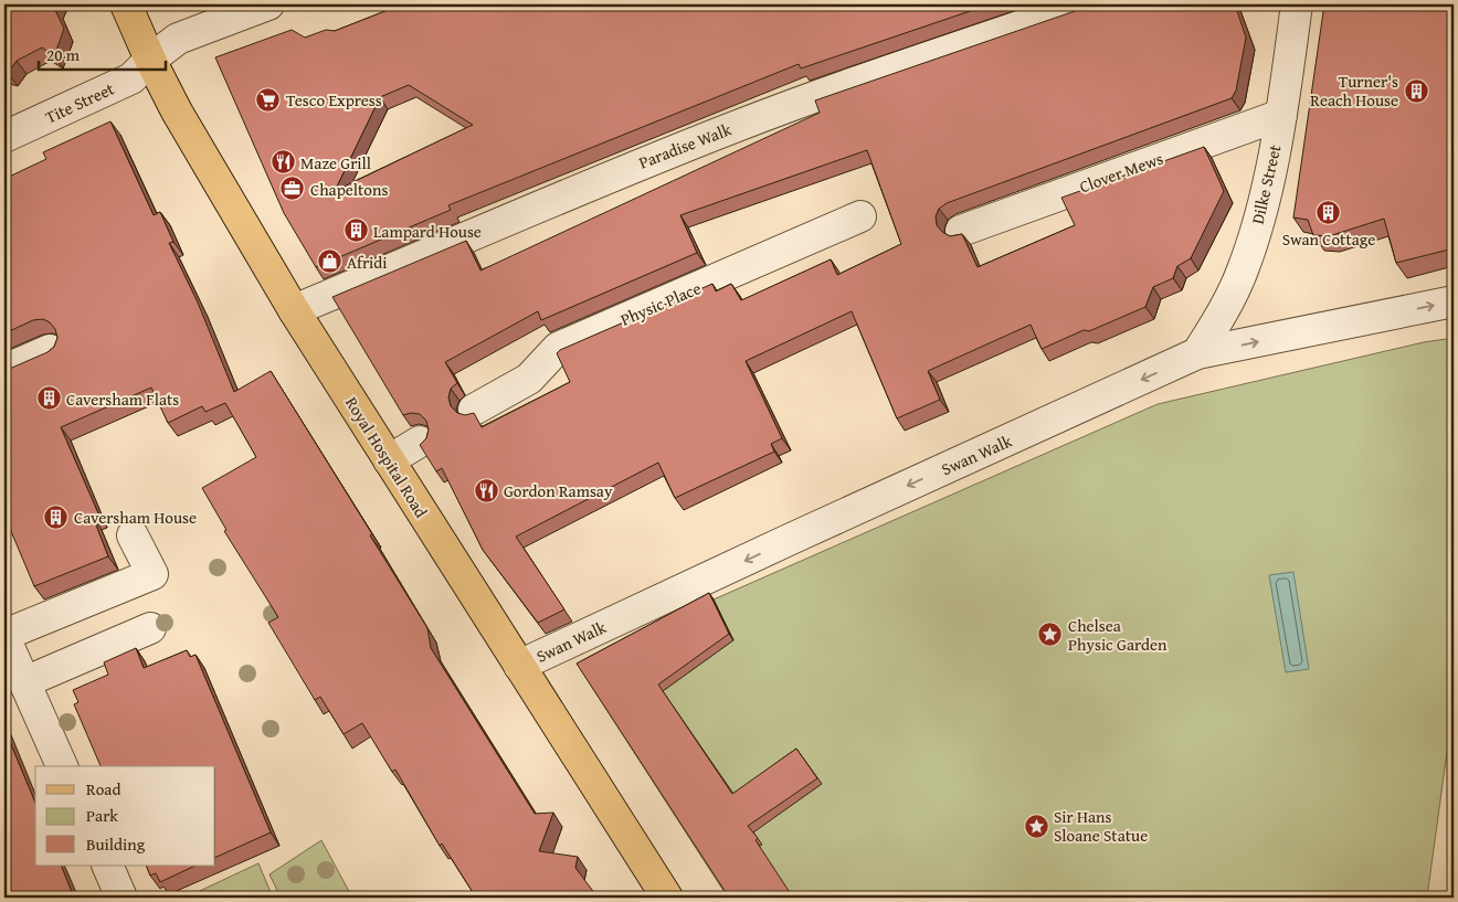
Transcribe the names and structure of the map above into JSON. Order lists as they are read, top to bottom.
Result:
{
  "streets": {
    "main road": ["Royal Hospital Road"],
    "street": [
      "Tite Street",
      "Paradise Walk",
      "Clover Mews",
      "Dilke Street",
      "Physic Place",
      "Swan Walk"
    ]
  },
  "crossings": [
    ["Tite Street", "Royal Hospital Road"],
    ["Paradise Walk", "Royal Hospital Road"],
    ["Clover Mews", "Dilke Street"],
    ["Dilke Street", "Swan Walk"],
    ["Swan Walk", "Royal Hospital Road"]
  ],
  "places": {
    "building": [
      "Turner's Reach House",
      "Swan Cottage",
      "Lampard House",
      "Caversham Flats",
      "Caversham House"
    ],
    "supermarket": ["Tesco Express"],
    "restaurant": ["Maze Grill", "Gordon Ramsay"],
    "office": ["Chapeltons"],
    "shop": ["Afridi"],
    "place": ["Chelsea Physic Garden", "Sir Hans Sloane Statue"]
  },
  "legend": ["Road", "Park", "Building"],
  "scale_bar": "20 m"
}
